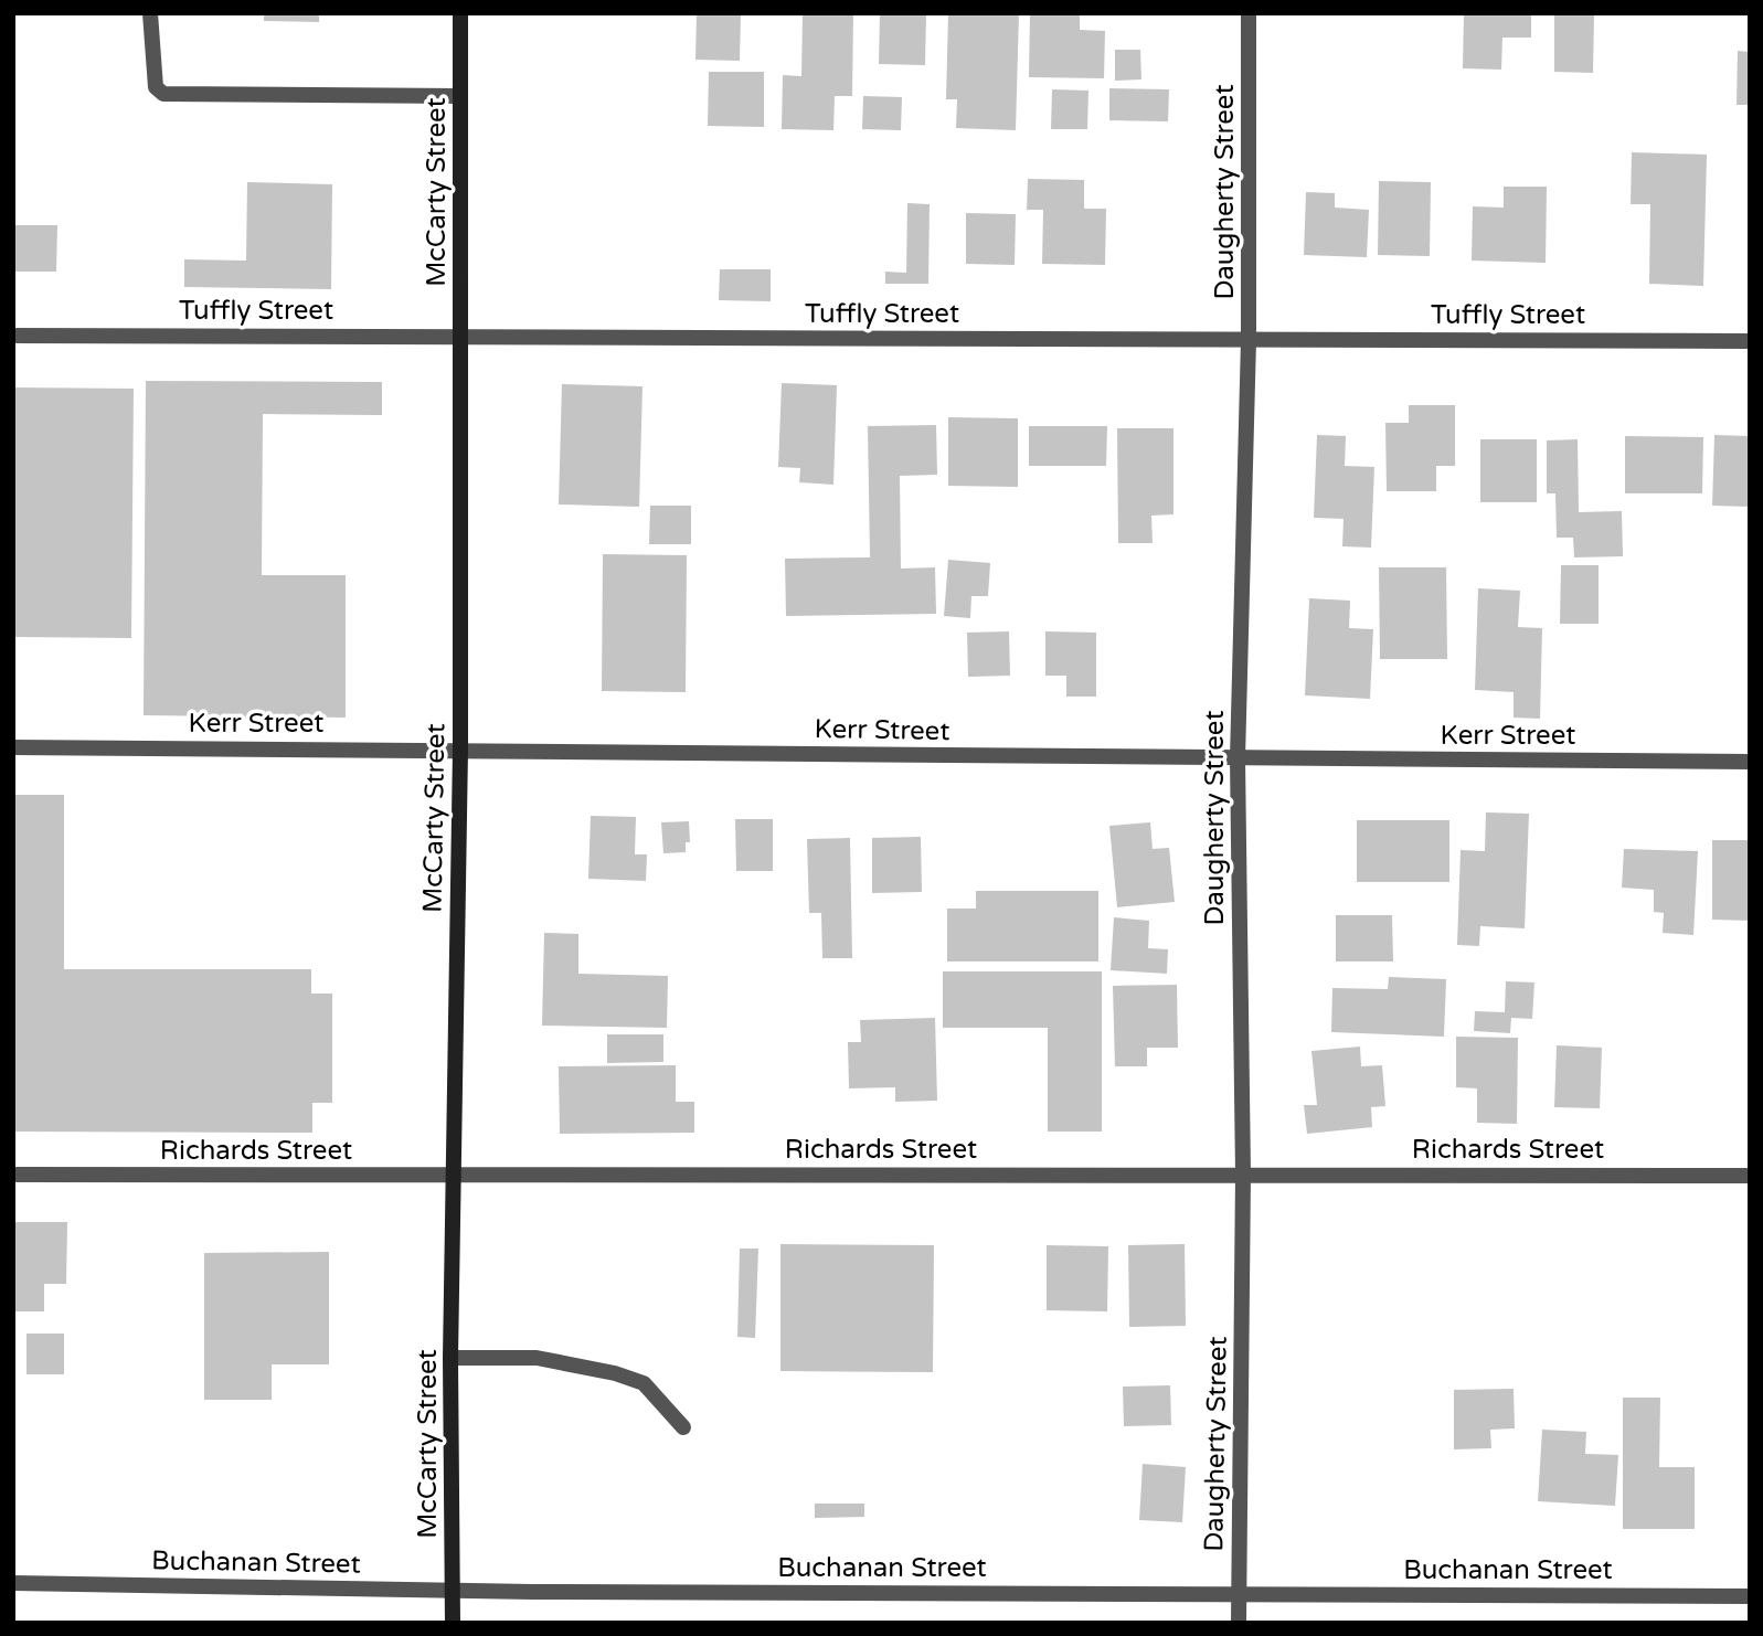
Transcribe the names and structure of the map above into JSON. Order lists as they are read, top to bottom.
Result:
{
  "streets": {
    "main road": ["McCarty Street"],
    "street": [
      "Daugherty Street",
      "Tuffly Street",
      "Kerr Street",
      "Richards Street",
      "Buchanan Street"
    ]
  },
  "crossings": [
    ["McCarty Street", "Tuffly Street"],
    ["McCarty Street", "Kerr Street"],
    ["McCarty Street", "Richards Street"],
    ["McCarty Street", "Buchanan Street"],
    ["Daugherty Street", "Tuffly Street"],
    ["Daugherty Street", "Kerr Street"],
    ["Daugherty Street", "Richards Street"],
    ["Daugherty Street", "Buchanan Street"]
  ]
}
